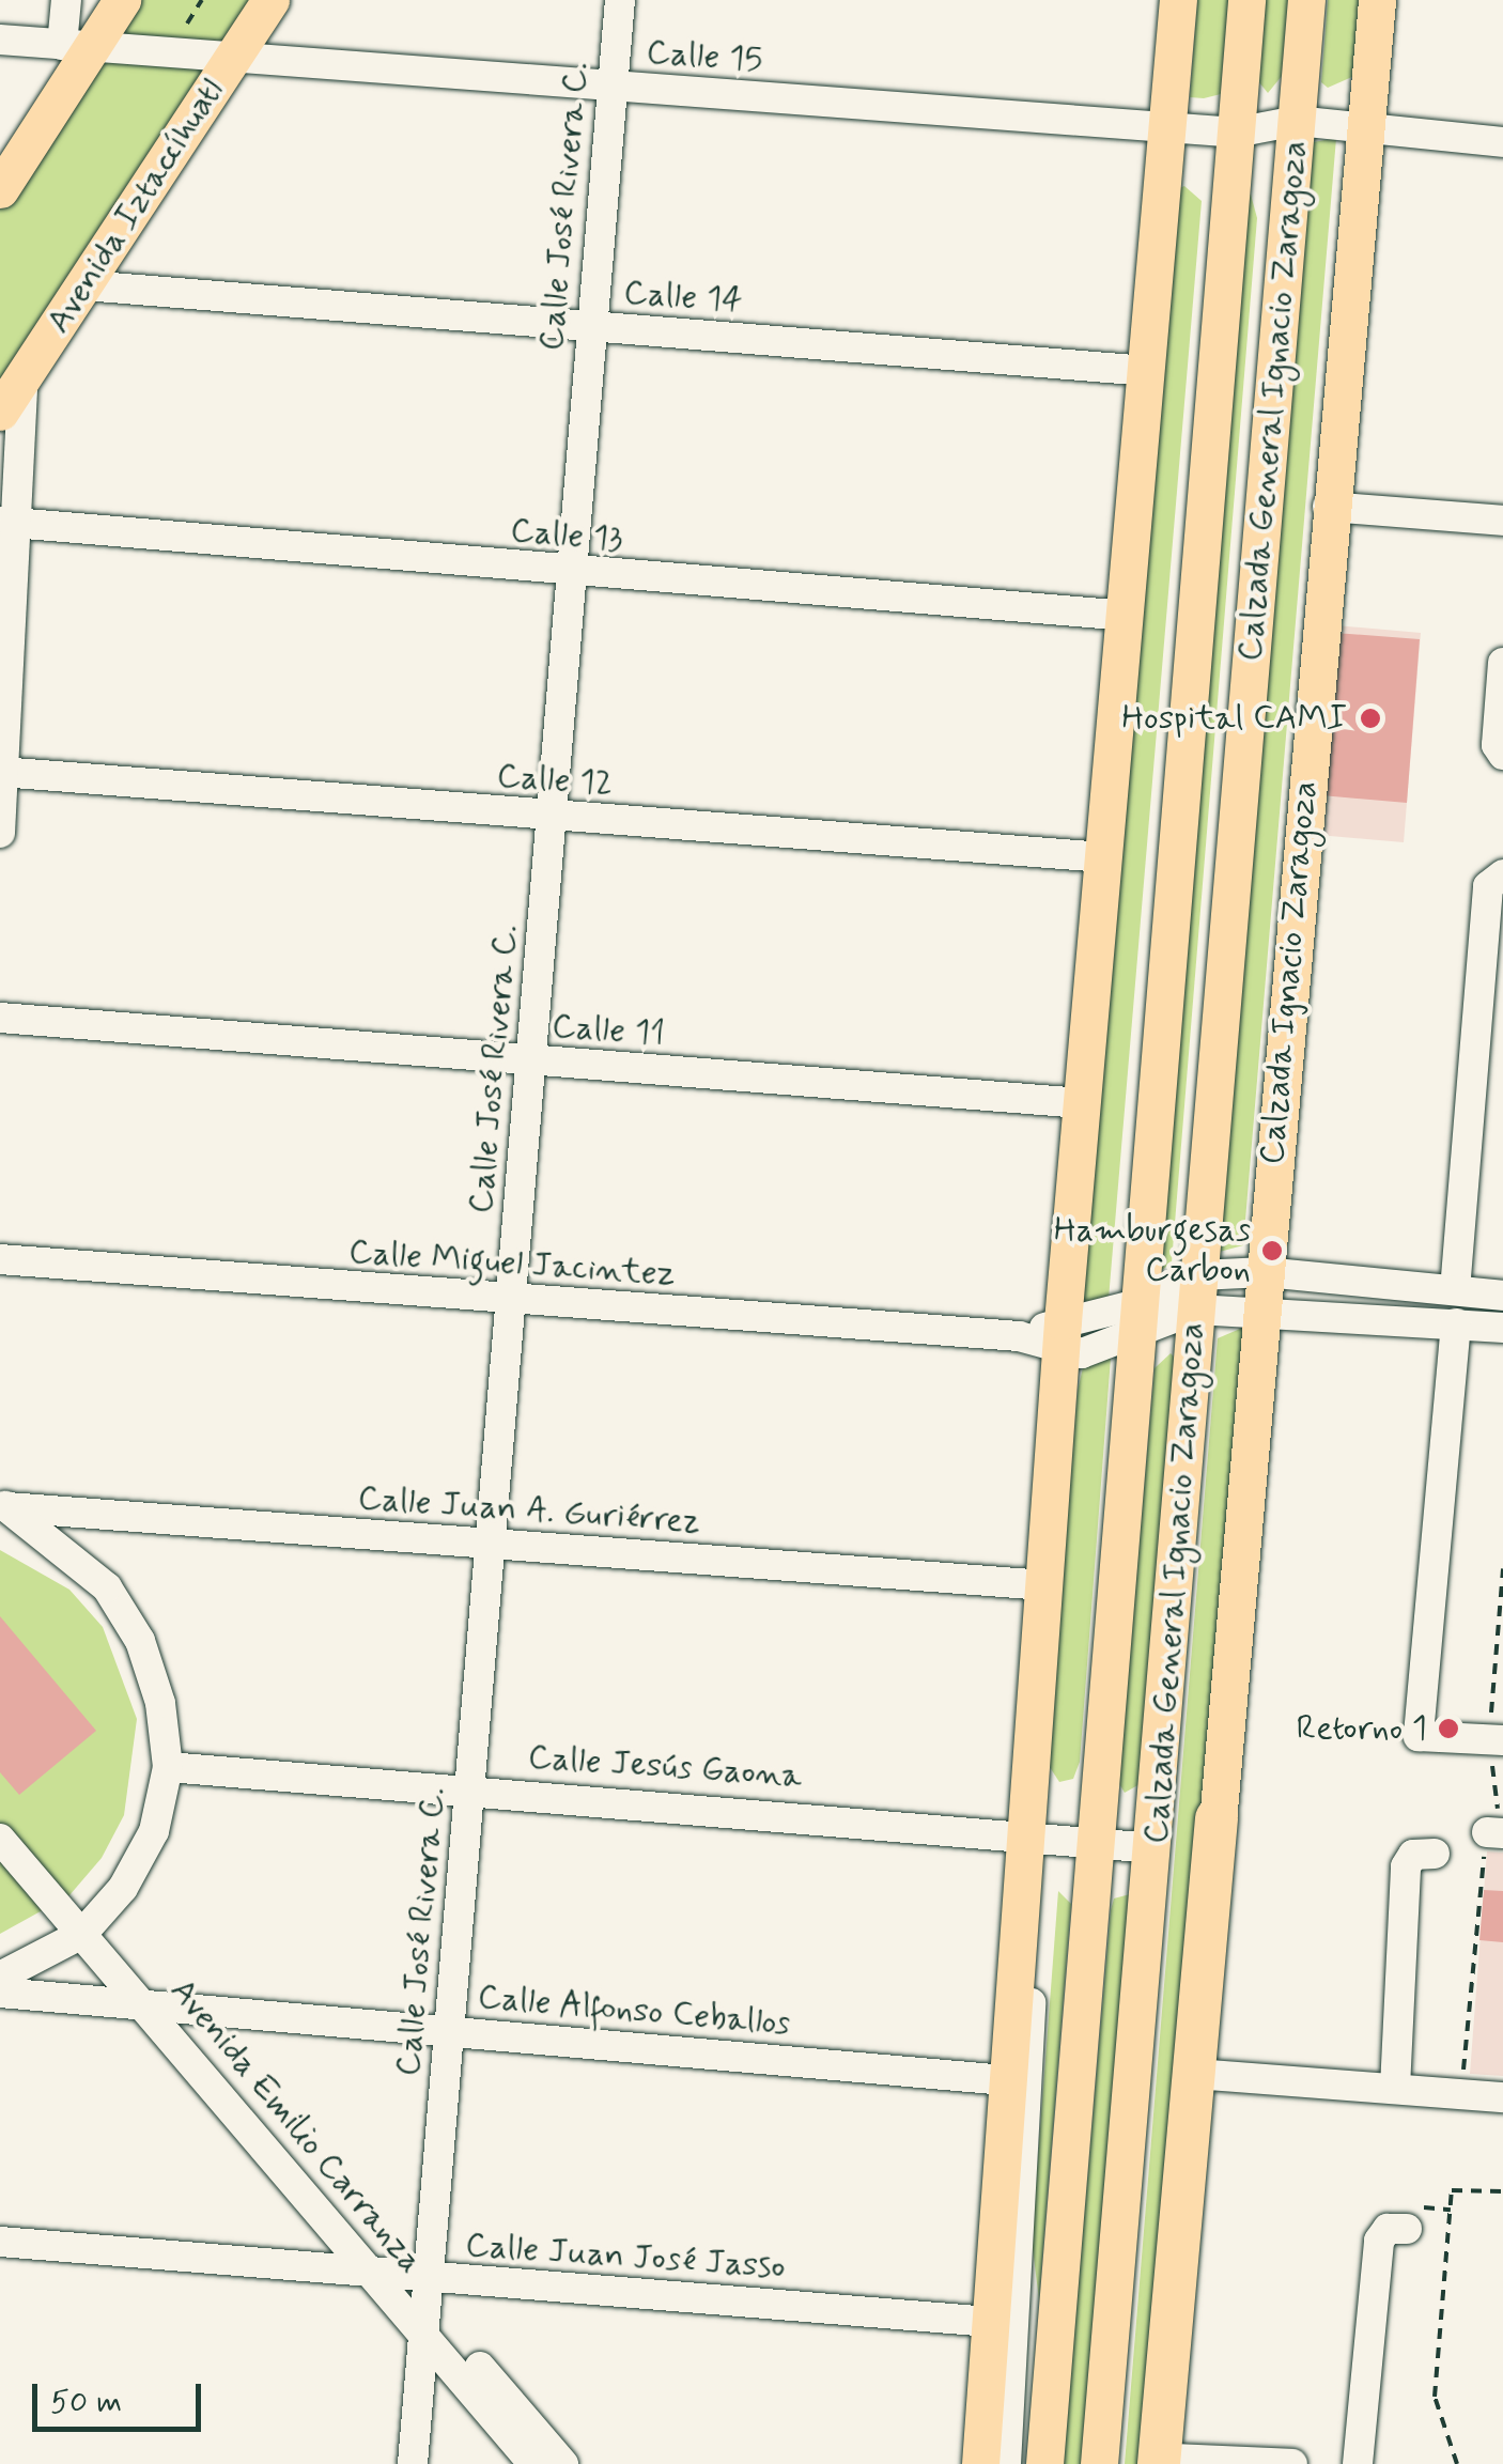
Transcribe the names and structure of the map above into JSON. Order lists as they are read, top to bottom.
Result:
{
  "streets": {
    "main road": ["Avenida Iztaccíhuatl", "Calzada General Ignacio Zaragoza", "Calzada Ignacio Zaragoza"],
    "street": [
      "Calle 15",
      "Calle José Rivera C.",
      "Calle 14",
      "Calle 13",
      "Calle 12",
      "Calle 11",
      "Calle Miguel Jacintez",
      "Calle Juan A. Guriérrez",
      "Calle Jesús Gaona",
      "Calle Alfonso Ceballos",
      "Avenida Emilio Carranza",
      "Calle Juan José Jasso"
    ]
  },
  "crossings": [
    ["Calle 15", "Avenida Iztaccíhuatl"],
    ["Calle 15", "Calle José Rivera C."],
    ["Calle 15", "Calzada General Ignacio Zaragoza"],
    ["Calle 15", "Calzada Ignacio Zaragoza"],
    ["Avenida Iztaccíhuatl", "Calle 14"],
    ["Calle José Rivera C.", "Calle 14"],
    ["Calle José Rivera C.", "Calle 13"],
    ["Calle José Rivera C.", "Calle 12"],
    ["Calle José Rivera C.", "Calle 11"],
    ["Calle José Rivera C.", "Calle Miguel Jacintez"],
    ["Calle José Rivera C.", "Calle Juan A. Guriérrez"],
    ["Calle José Rivera C.", "Calle Jesús Gaona"],
    ["Calle José Rivera C.", "Calle Alfonso Ceballos"],
    ["Calle José Rivera C.", "Avenida Emilio Carranza"],
    ["Calle José Rivera C.", "Calle Juan José Jasso"],
    ["Calzada General Ignacio Zaragoza", "Calzada Ignacio Zaragoza"],
    ["Calzada General Ignacio Zaragoza", "Calle Miguel Jacintez"],
    ["Calzada General Ignacio Zaragoza", "Calle Jesús Gaona"],
    ["Calle Alfonso Ceballos", "Avenida Emilio Carranza"],
    ["Avenida Emilio Carranza", "Calle Juan José Jasso"]
  ],
  "places": ["Hospital CAMI", "Hamburgesas Carbon", "Retorno 1"],
  "scale_bar": "50 m"
}
